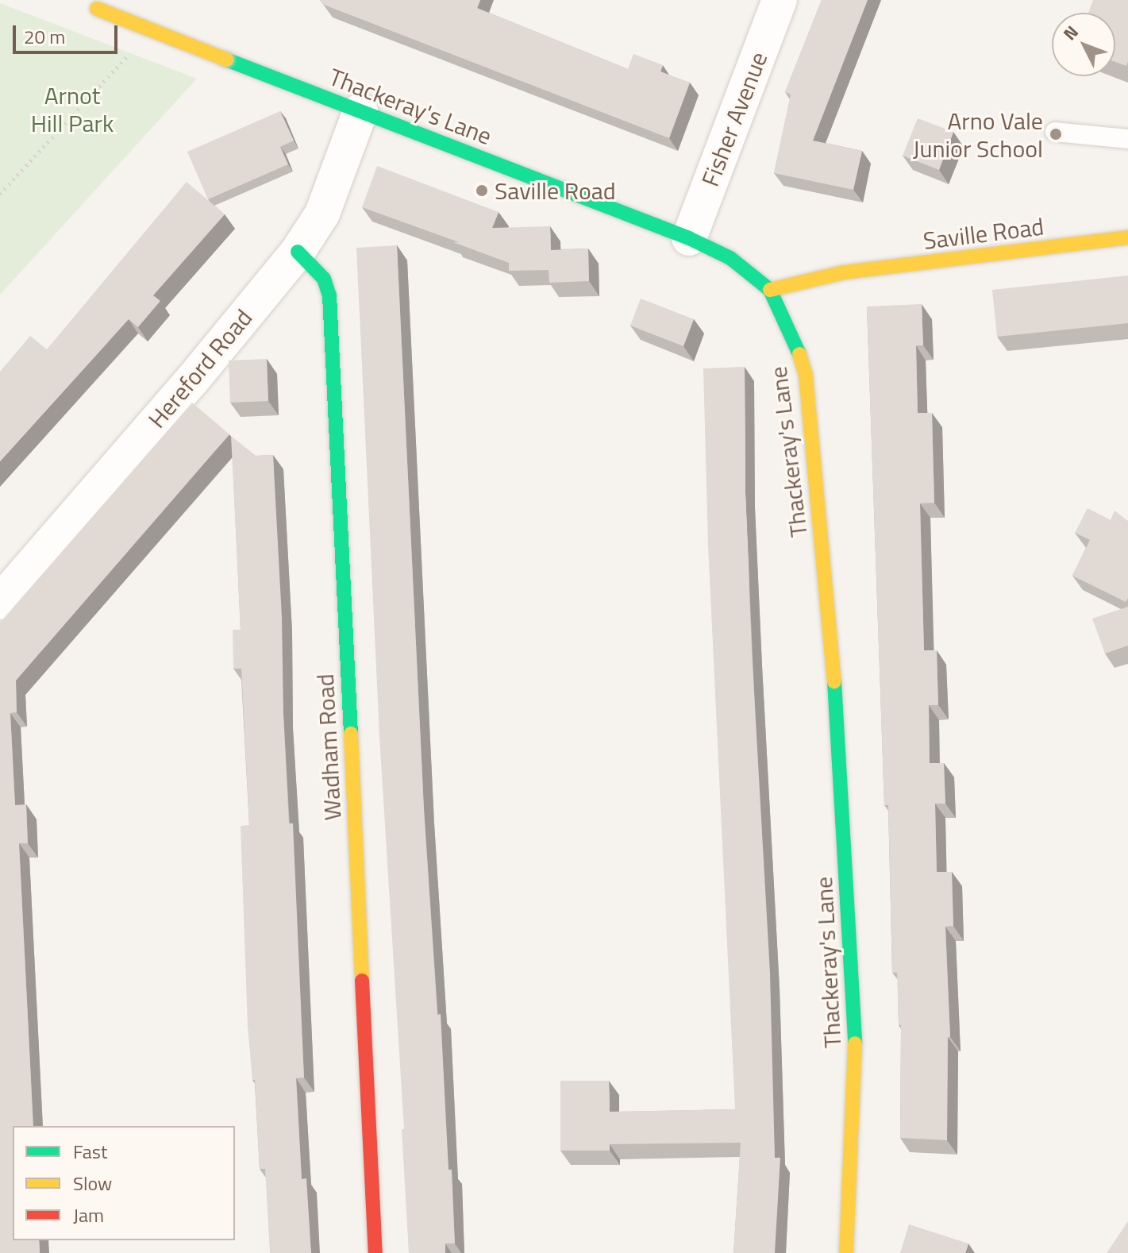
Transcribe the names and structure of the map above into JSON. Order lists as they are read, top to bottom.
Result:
{
  "streets": {
    "street": [
      "Thackeray's Lane",
      "Fisher Avenue",
      "Saville Road",
      "Hereford Road",
      "Wadham Road"
    ]
  },
  "crossings": [
    ["Thackeray's Lane", "Fisher Avenue"],
    ["Thackeray's Lane", "Saville Road"],
    ["Thackeray's Lane", "Hereford Road"],
    ["Hereford Road", "Wadham Road"]
  ],
  "parks": ["Arnot Hill Park"],
  "places": ["Arno Vale Junior School", "Saville Road"],
  "legend": ["Fast", "Slow", "Jam"],
  "scale_bar": "20 m",
  "north": "top left"
}
